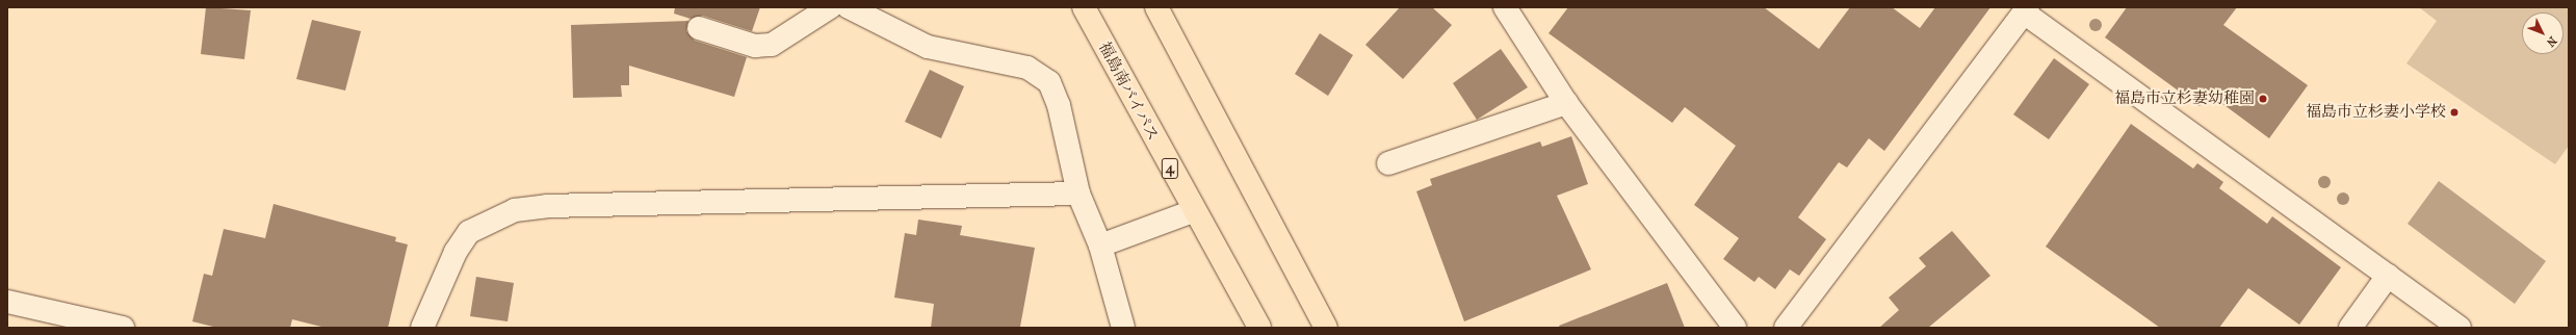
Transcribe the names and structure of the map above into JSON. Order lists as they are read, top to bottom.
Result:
{
  "streets": {
    "highway": ["福島南バイパス", "4"]
  },
  "places": ["福島市立杉妻幼稚園", "福島市立杉妻小学校"],
  "north": "bottom right"
}
